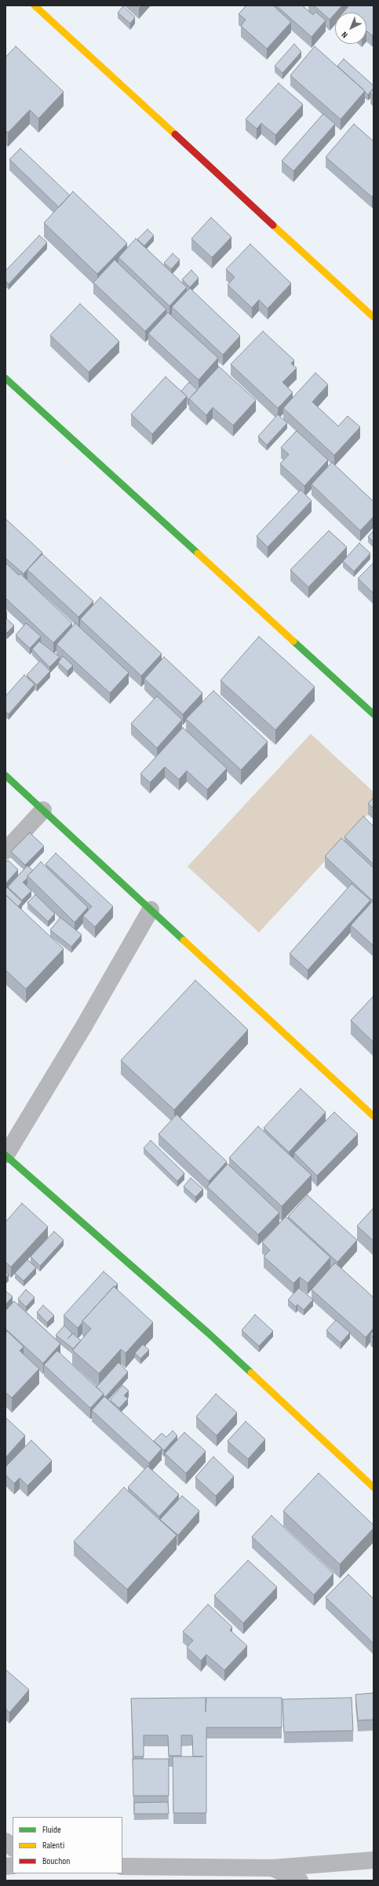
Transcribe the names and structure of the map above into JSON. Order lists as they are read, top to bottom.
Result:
{
  "legend": ["Fluide", "Ralenti", "Bouchon"],
  "north": "bottom left"
}
